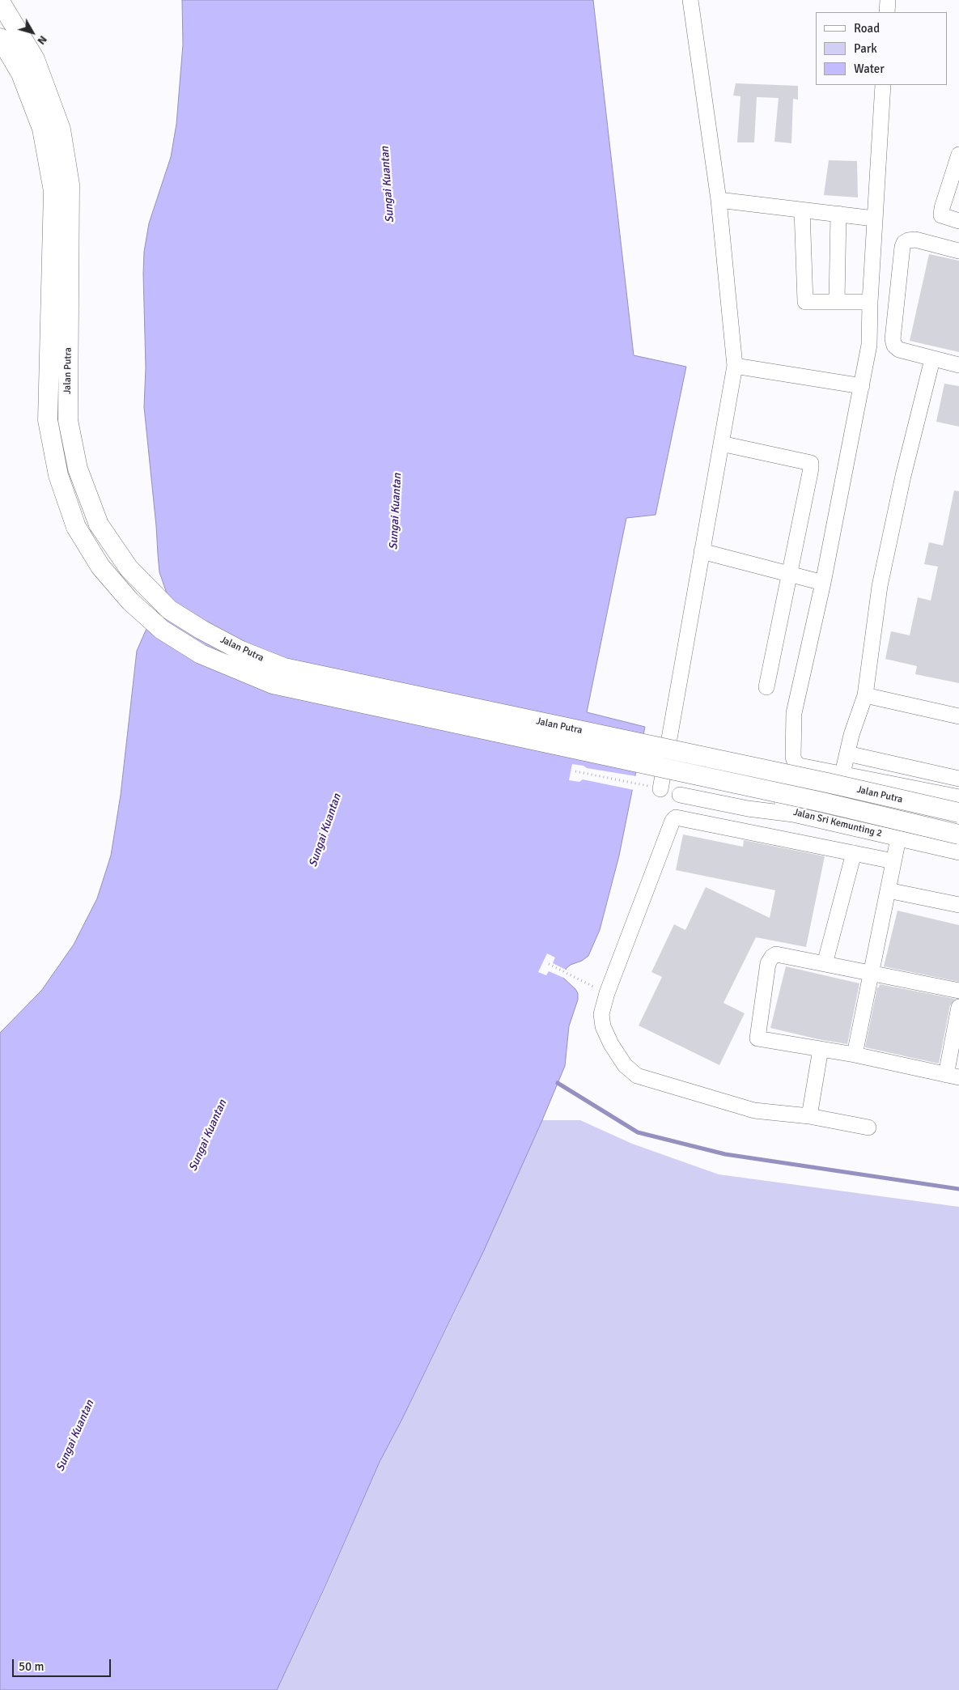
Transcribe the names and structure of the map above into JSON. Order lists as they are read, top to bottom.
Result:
{
  "streets": {
    "main road": ["Jalan Putra"],
    "street": ["Jalan Sri Kemunting 2"]
  },
  "water": ["Sungai Kuantan"],
  "legend": ["Road", "Park", "Water"],
  "scale_bar": "50 m",
  "north": "bottom right"
}
